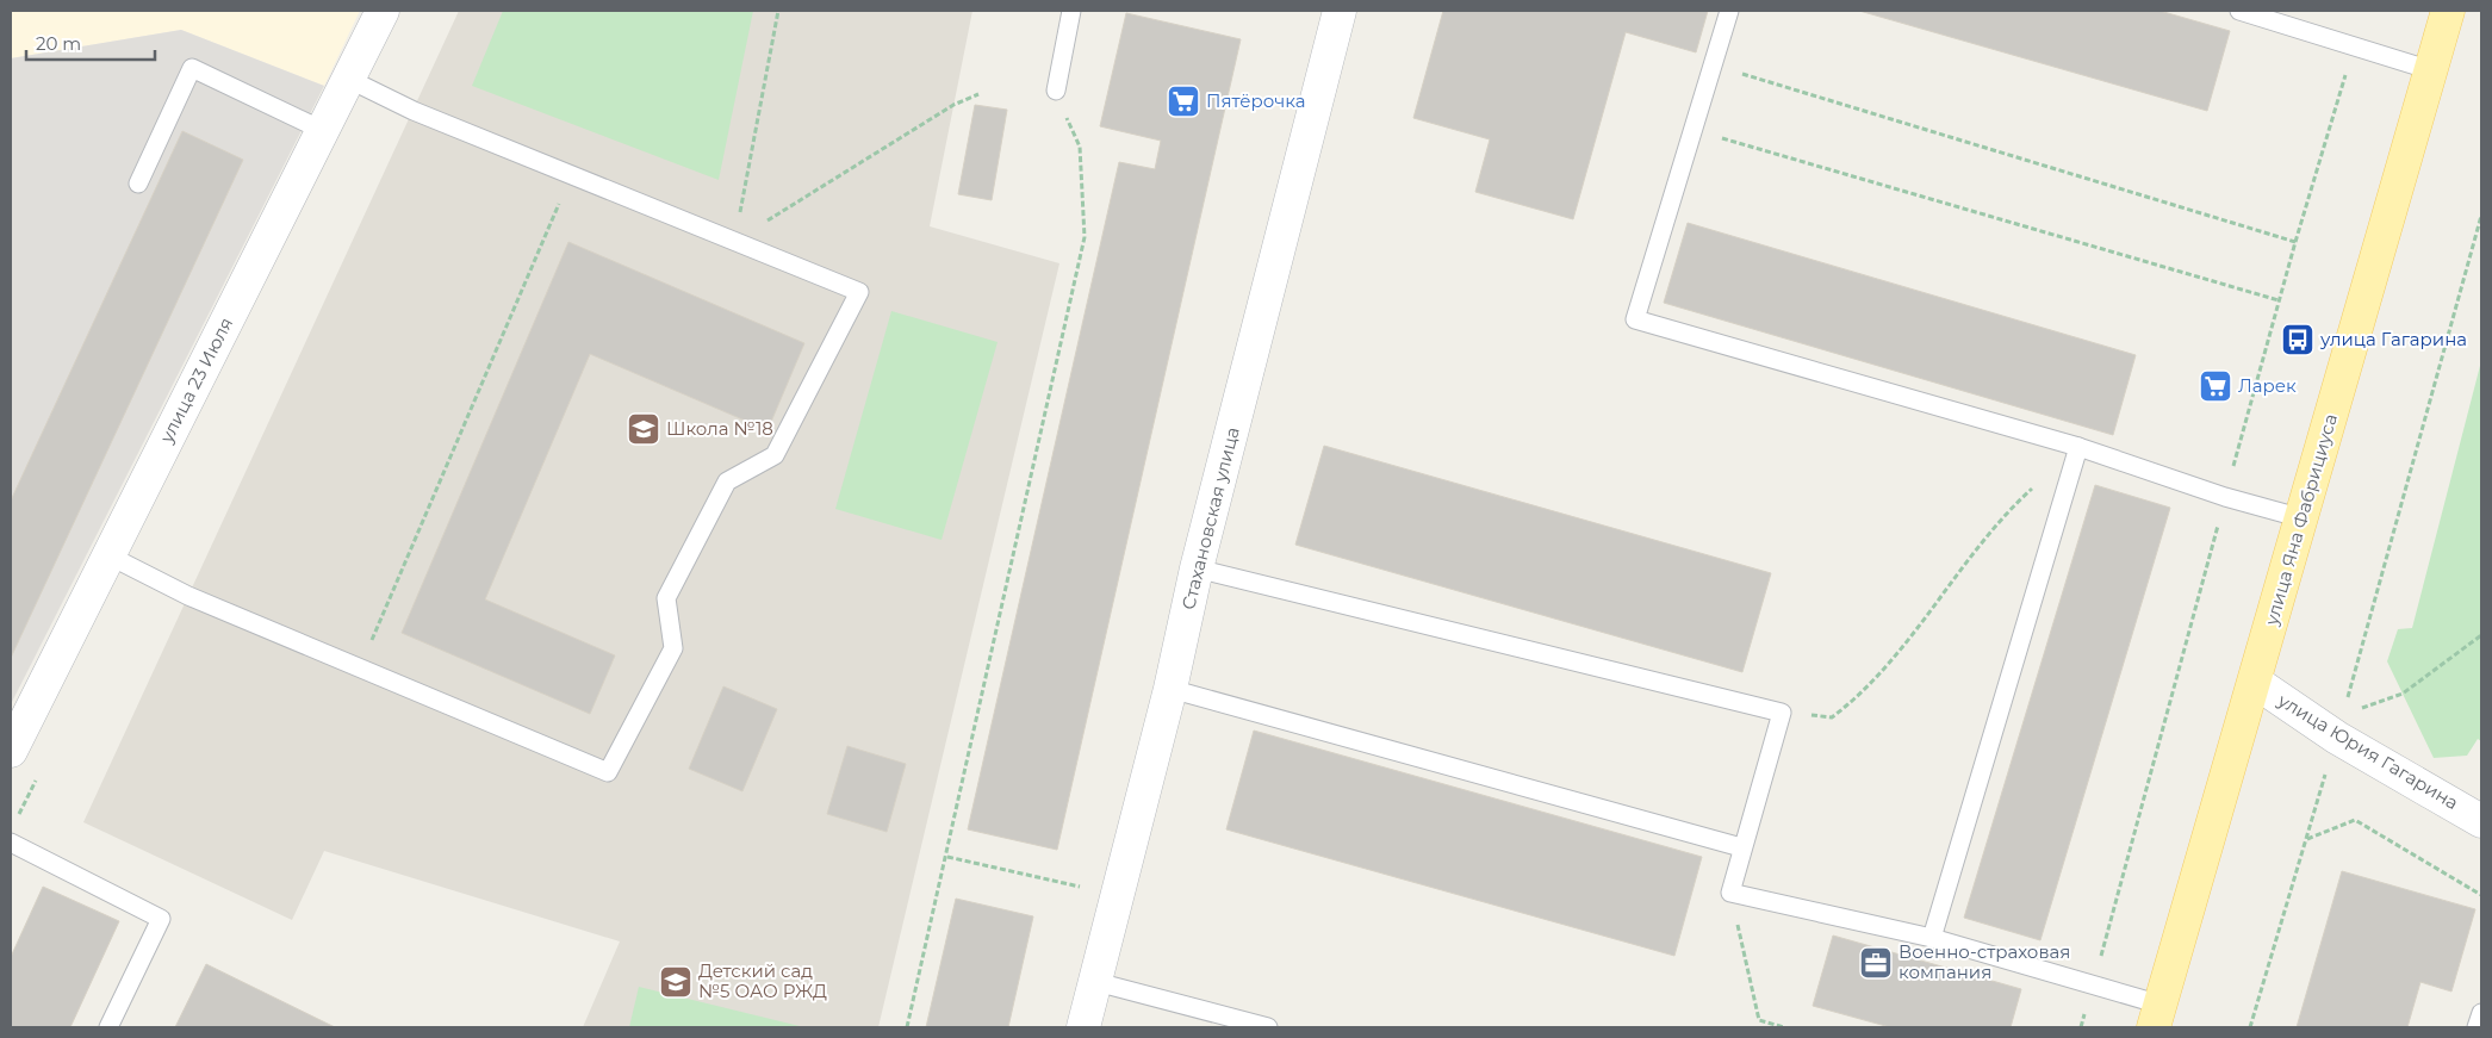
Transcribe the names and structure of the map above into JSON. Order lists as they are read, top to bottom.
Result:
{
  "streets": {
    "main road": ["улица Яна Фабрициуса"],
    "street": ["улица 23 Июля", "Стахановская улица", "улица Юрия Гагарина"]
  },
  "crossings": [
    ["улица Яна Фабрициуса", "улица Юрия Гагарина"]
  ],
  "places": {
    "supermarket": ["Пятёрочка", "Ларек"],
    "bus stop": ["улица Гагарина"],
    "school or university": ["Школа №18", "Детский сад №5 ОАО РЖД"],
    "office": ["Военно-страховая компания"]
  },
  "scale_bar": "20 m"
}
